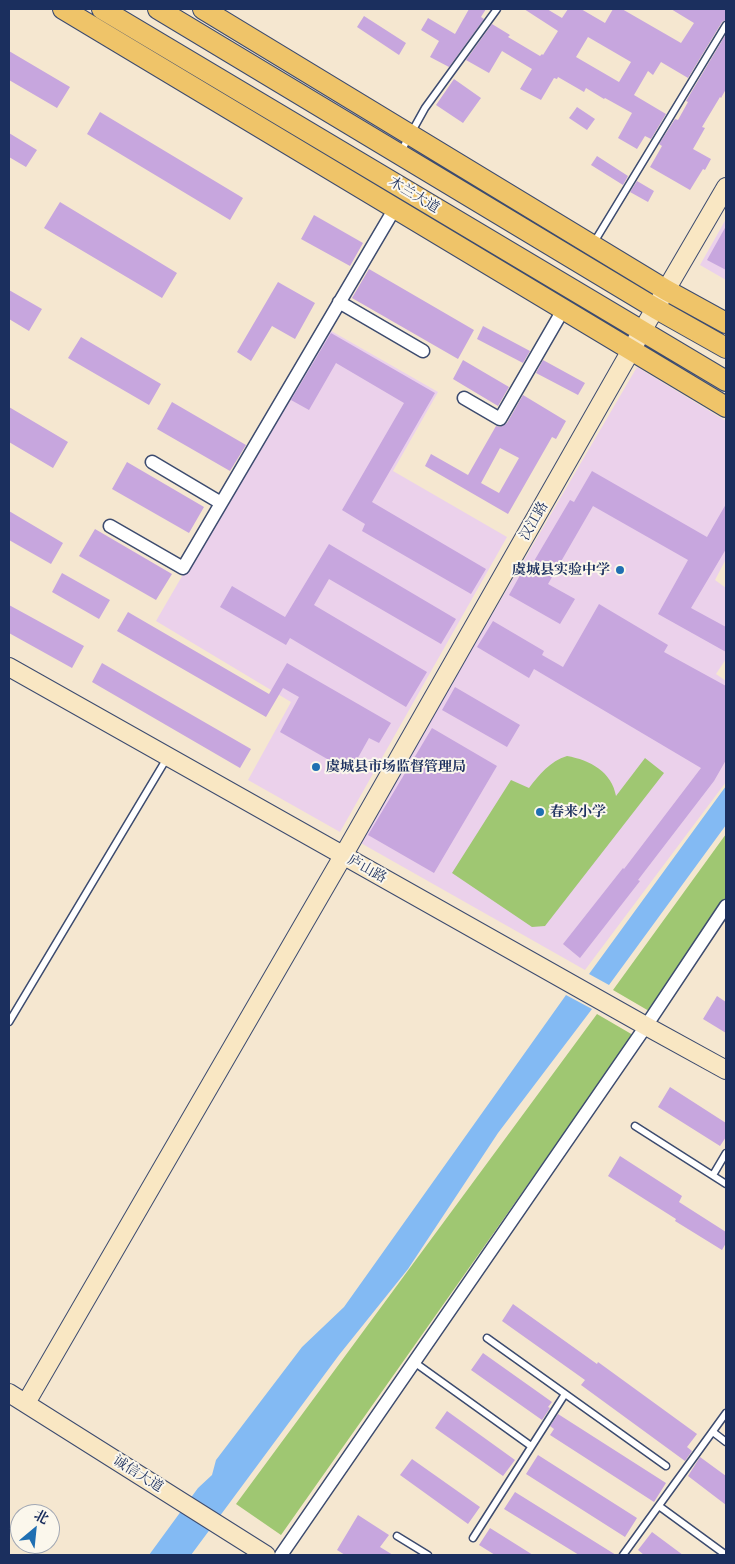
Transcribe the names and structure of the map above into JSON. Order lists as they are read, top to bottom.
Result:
{
  "streets": {
    "main road": ["木兰大道"],
    "street": ["汉江路", "庐山路", "诚信大道"]
  },
  "crossings": [
    ["木兰大道", "汉江路"],
    ["汉江路", "庐山路"],
    ["汉江路", "诚信大道"]
  ],
  "places": ["虞城县实验中学", "虞城县市场监督管理局", "春来小学"],
  "north": "top right"
}
